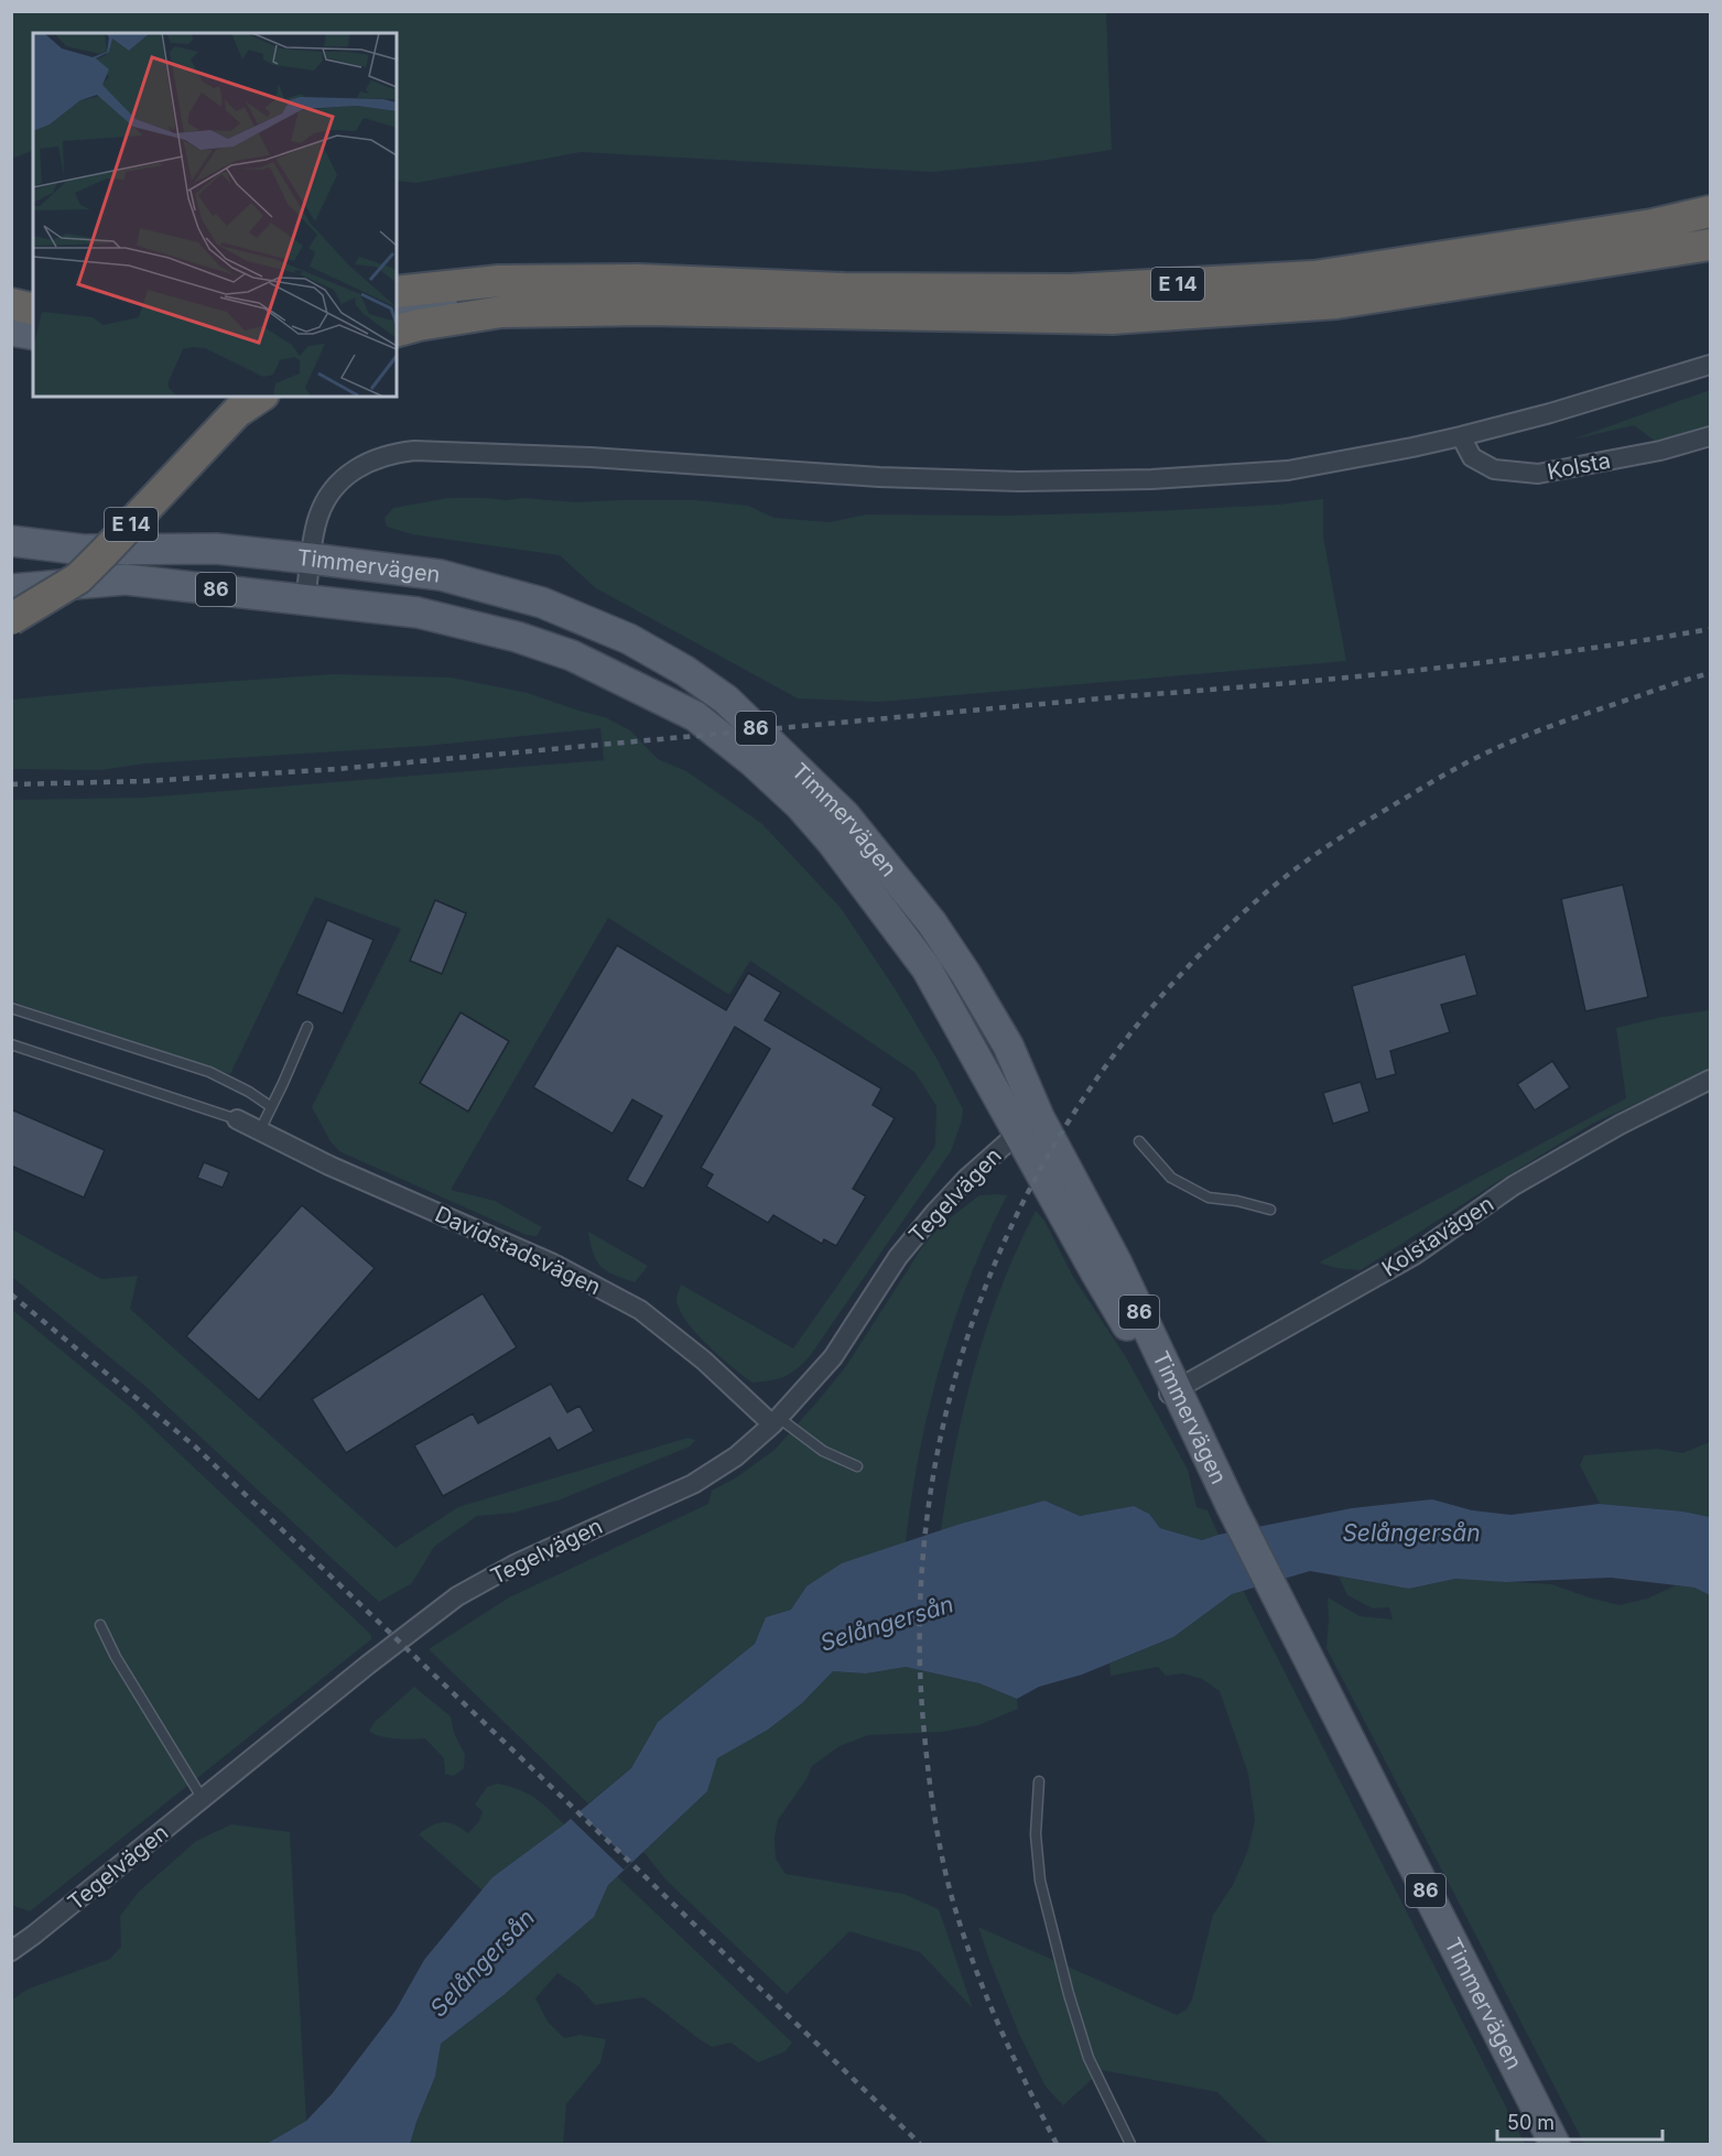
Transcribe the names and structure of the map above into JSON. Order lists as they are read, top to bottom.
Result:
{
  "streets": {
    "highway": ["E 14"],
    "main road": ["Timmervägen", "86"],
    "street": [
      "Kolsta",
      "Tegelvägen",
      "Kolstavägen",
      "Davidstadsvägen"
    ]
  },
  "crossings": [
    ["Timmervägen", "86"],
    ["Timmervägen", "Tegelvägen"],
    ["Timmervägen", "Kolstavägen"],
    ["Tegelvägen", "Davidstadsvägen"]
  ],
  "water": ["Selångersån"],
  "scale_bar": "50 m"
}
